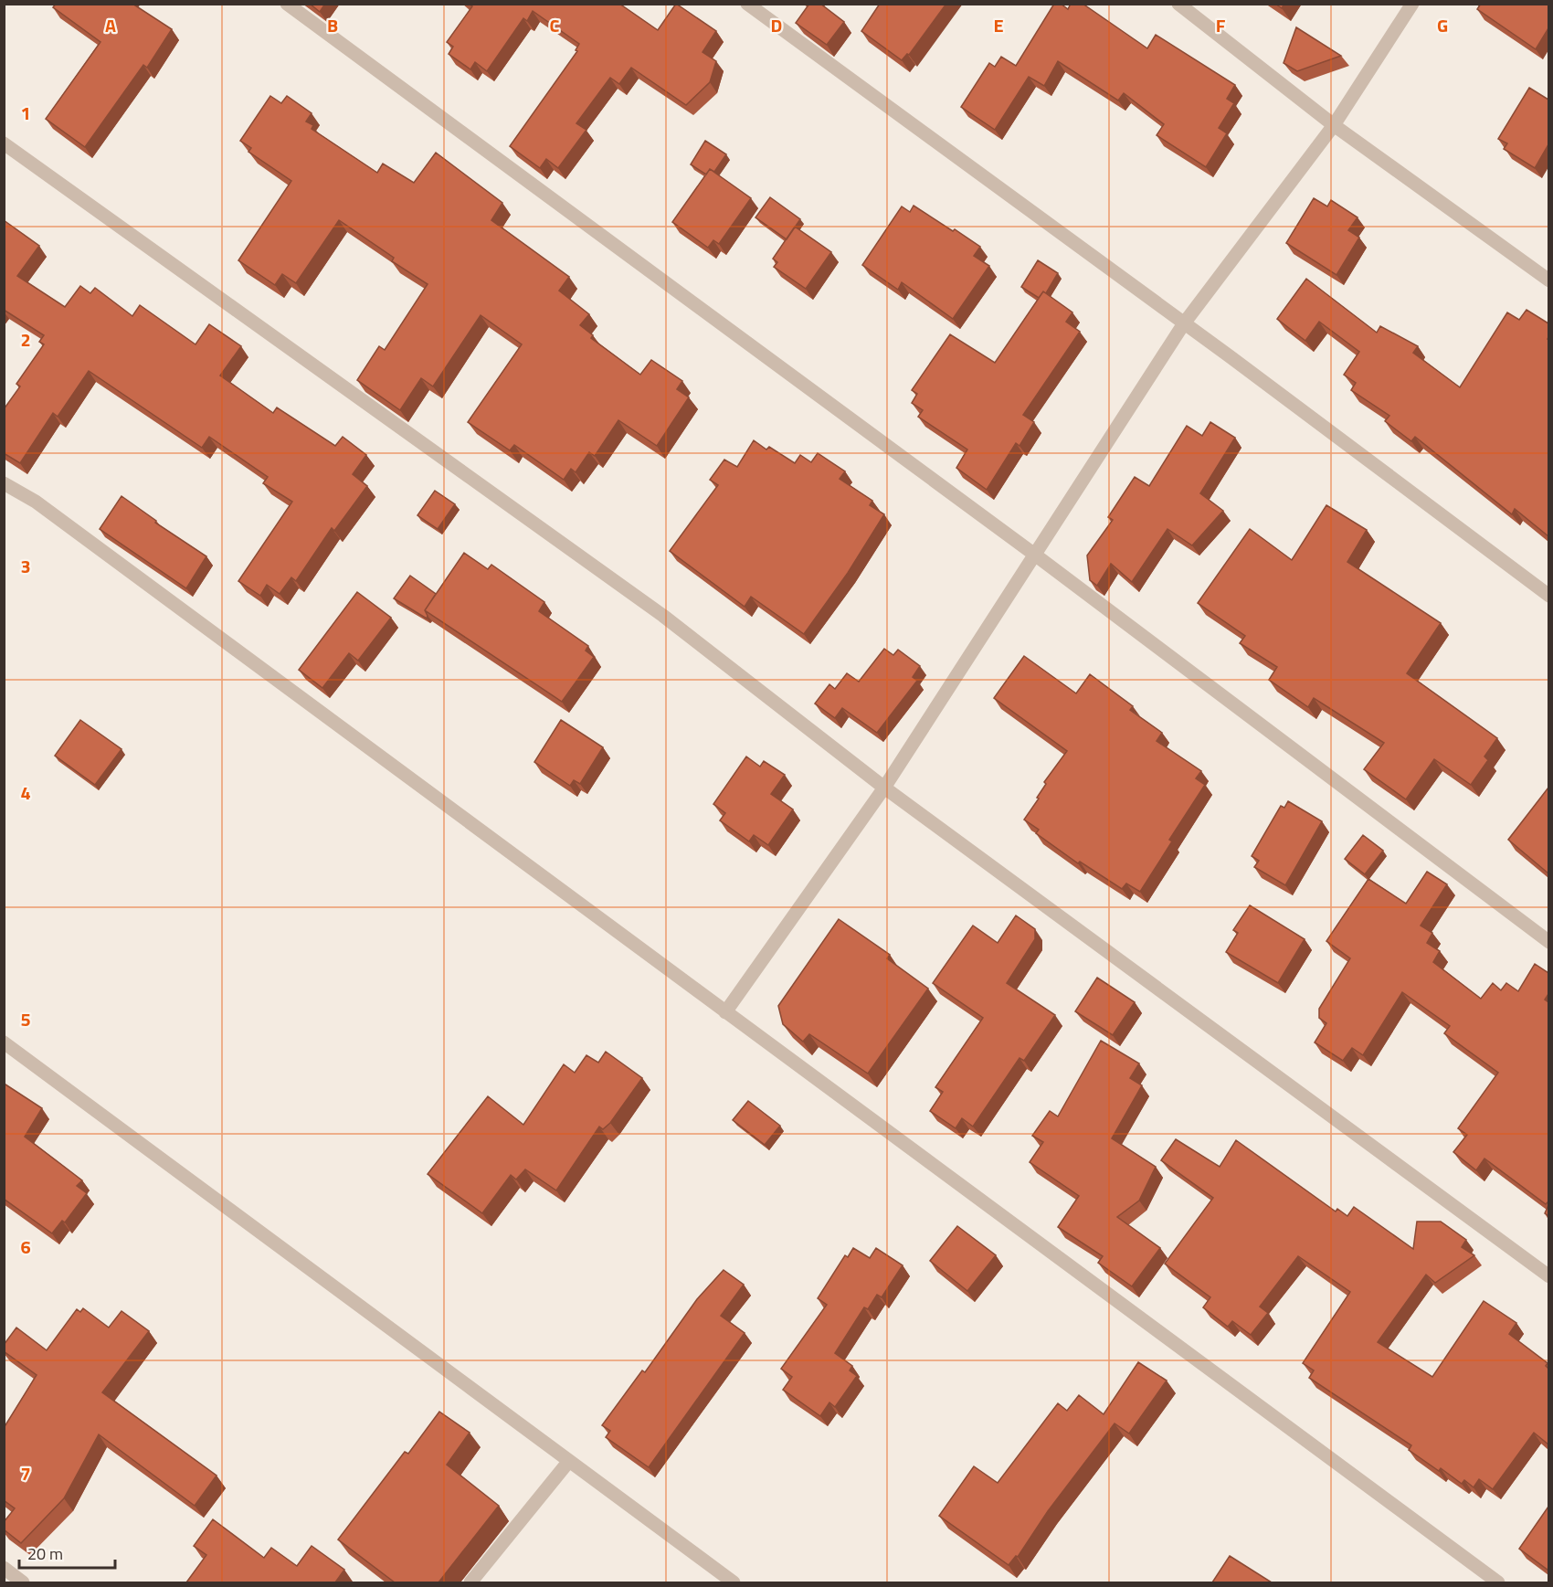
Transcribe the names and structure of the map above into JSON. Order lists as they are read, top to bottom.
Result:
{
  "scale_bar": "20 m",
  "grid": {
    "columns": [
      "A",
      "B",
      "C",
      "D",
      "E",
      "F",
      "G"
    ],
    "rows": [
      "1",
      "2",
      "3",
      "4",
      "5",
      "6",
      "7"
    ]
  }
}
